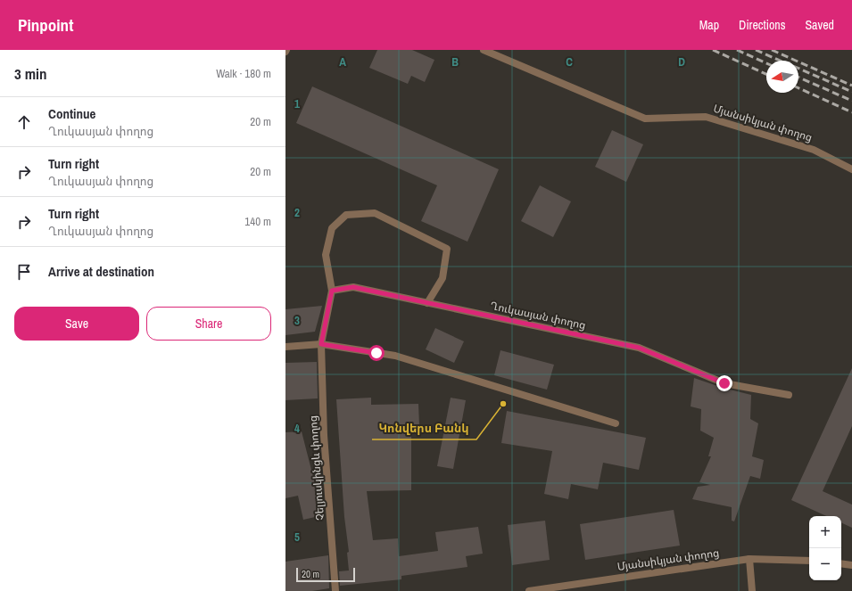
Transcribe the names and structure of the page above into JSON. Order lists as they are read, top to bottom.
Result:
{
  "streets": {
    "street": ["Մյանսիկյան փողոց", "Ղուկասյան փողոց", "Չելյուսկինցև փողոց"]
  },
  "places": ["Կոնվերս Բանկ"],
  "scale_bar": "20 m",
  "north": "left",
  "page": {
    "header": "Pinpoint",
    "nav": ["Map", "Directions", "Saved"],
    "heading": ["3 min", "Walk · 180 m"],
    "list": [
      ["Continue", "Ղուկասյան փողոց", "20 m"],
      ["Turn right", "Ղուկասյան փողոց", "20 m"],
      ["Turn right", "Ղուկասյան փողոց", "140 m"],
      "Arrive at destination"
    ],
    "buttons": ["Save", "Share"],
    "map_buttons": ["+", "−"],
    "scale": "20 m"
  },
  "grid": {
    "columns": [
      "A",
      "B",
      "C",
      "D"
    ],
    "rows": [
      "1",
      "2",
      "3",
      "4",
      "5"
    ]
  }
}
